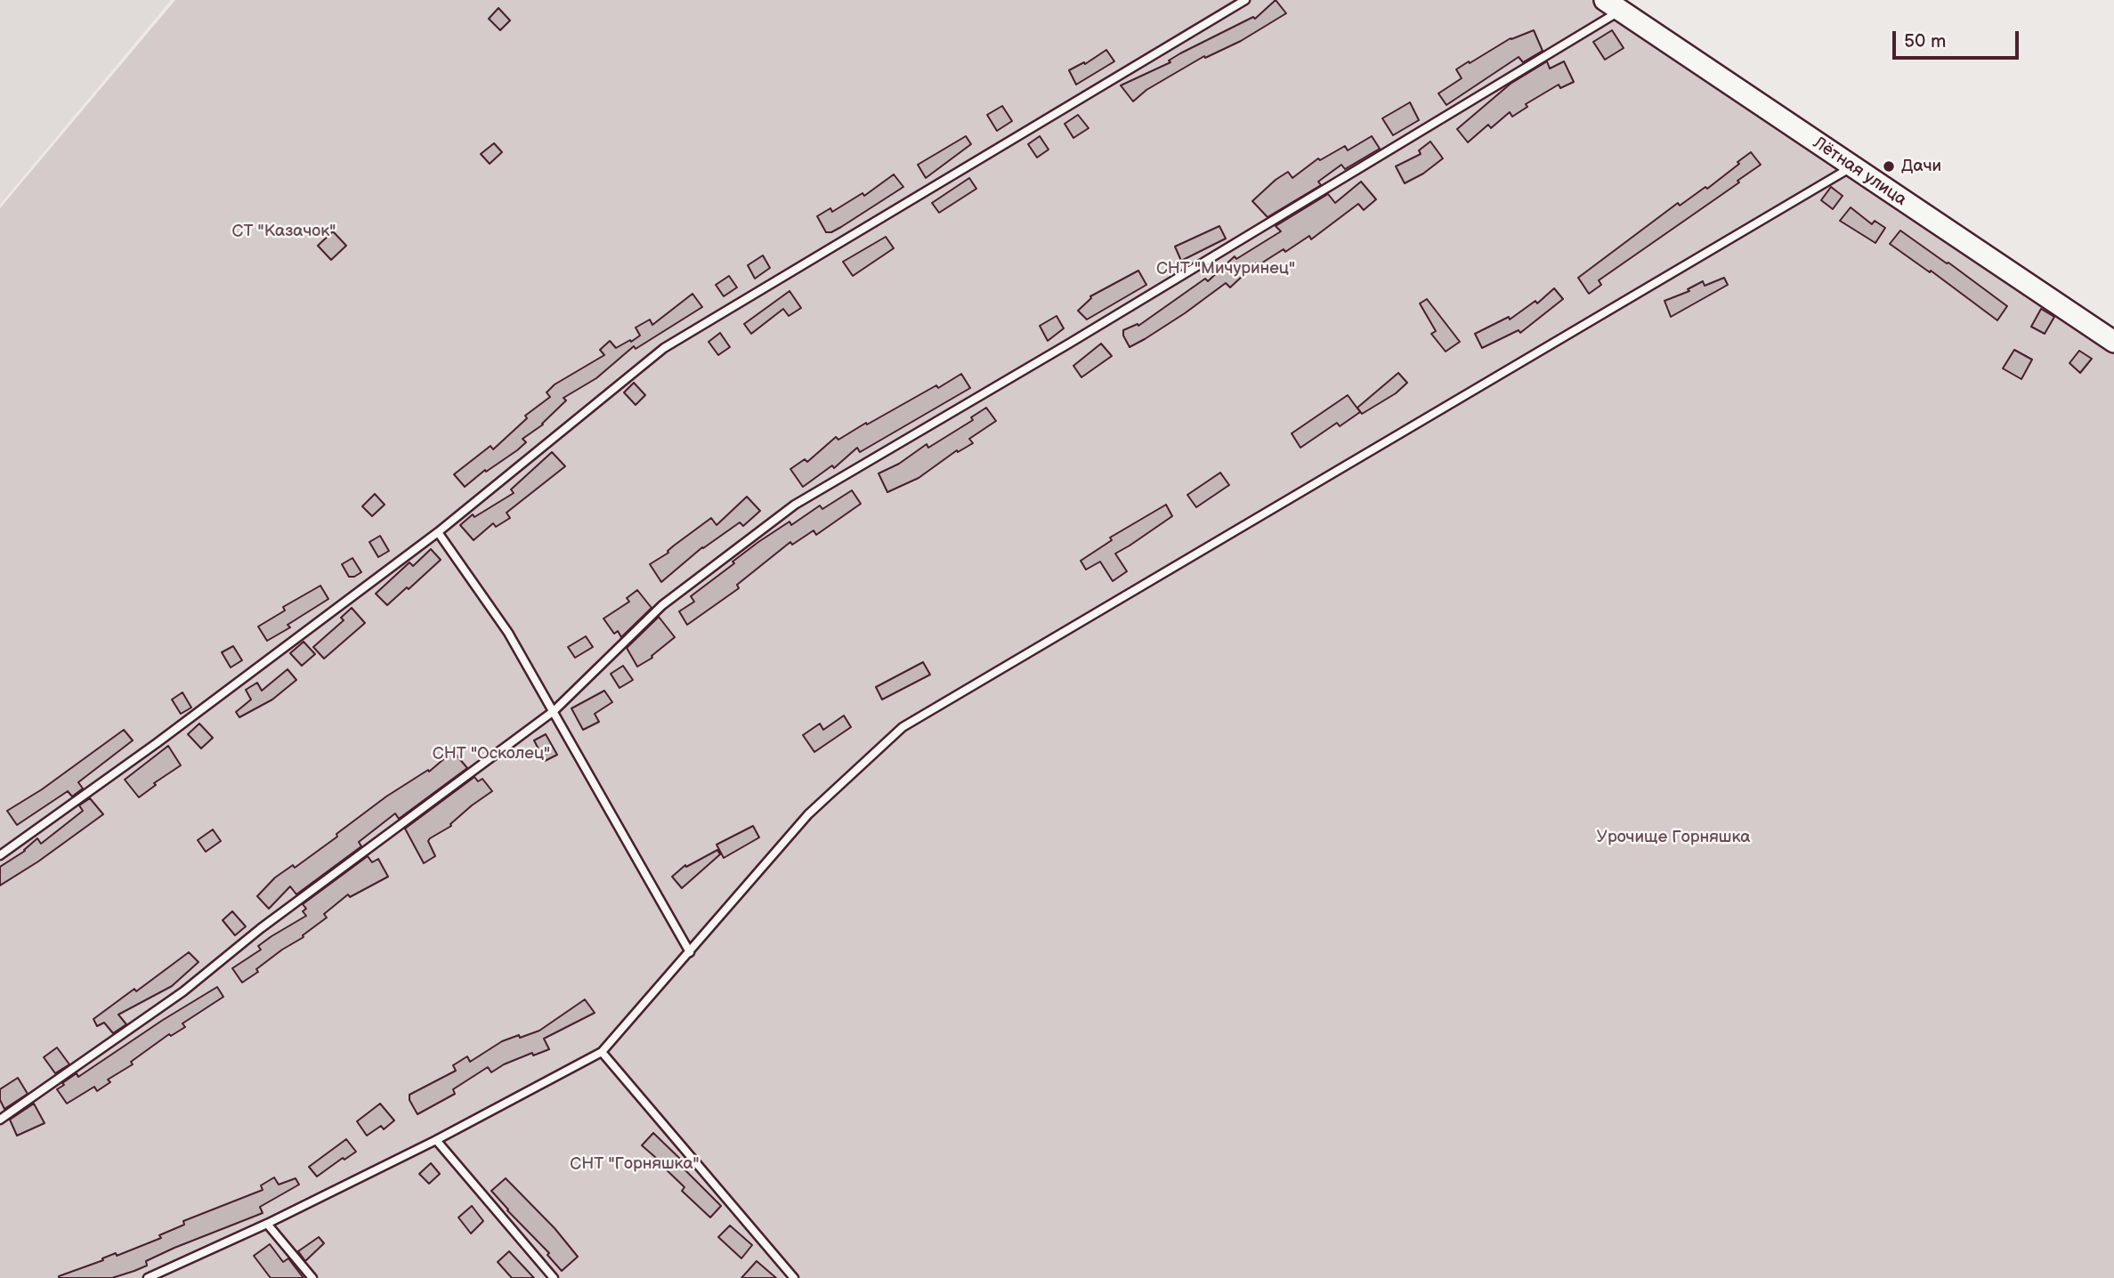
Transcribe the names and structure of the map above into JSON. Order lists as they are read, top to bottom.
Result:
{
  "streets": {
    "street": ["Лётная улица"]
  },
  "parks": [
    "СТ \"Казачок\"",
    "СНТ \"Мичуринец\"",
    "СНТ \"Осколец\"",
    "Урочище Горняшка",
    "СНТ \"Горняшка\""
  ],
  "places": ["Дачи"],
  "scale_bar": "50 m"
}
